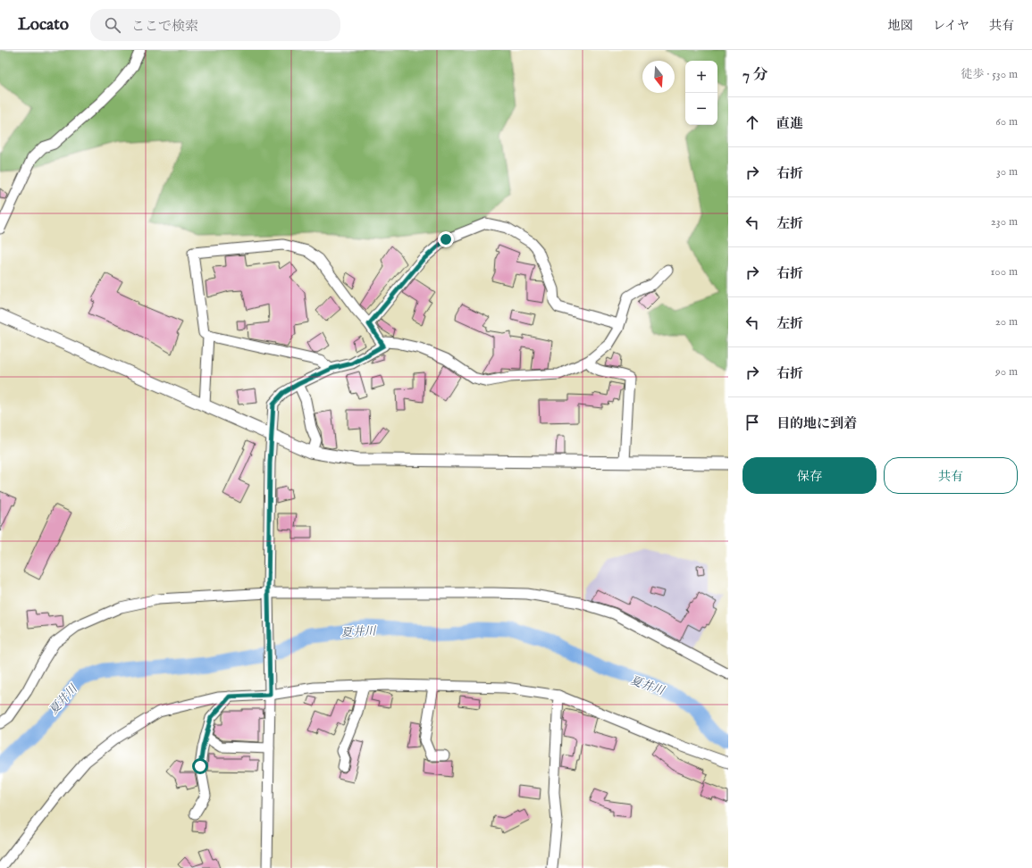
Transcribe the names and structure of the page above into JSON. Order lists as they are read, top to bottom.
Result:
{
  "water": ["夏井川"],
  "north": "bottom",
  "page": {
    "header": "Locato",
    "search": "ここで検索",
    "nav": ["地図", "レイヤ", "共有"],
    "heading": ["7 分", "徒歩 · 530 m"],
    "map_buttons": ["+", "−"],
    "list": [
      ["直進", "60 m"],
      ["右折", "30 m"],
      ["左折", "230 m"],
      ["右折", "100 m"],
      ["左折", "20 m"],
      ["右折", "90 m"],
      "目的地に到着"
    ],
    "buttons": ["保存", "共有"]
  }
}
